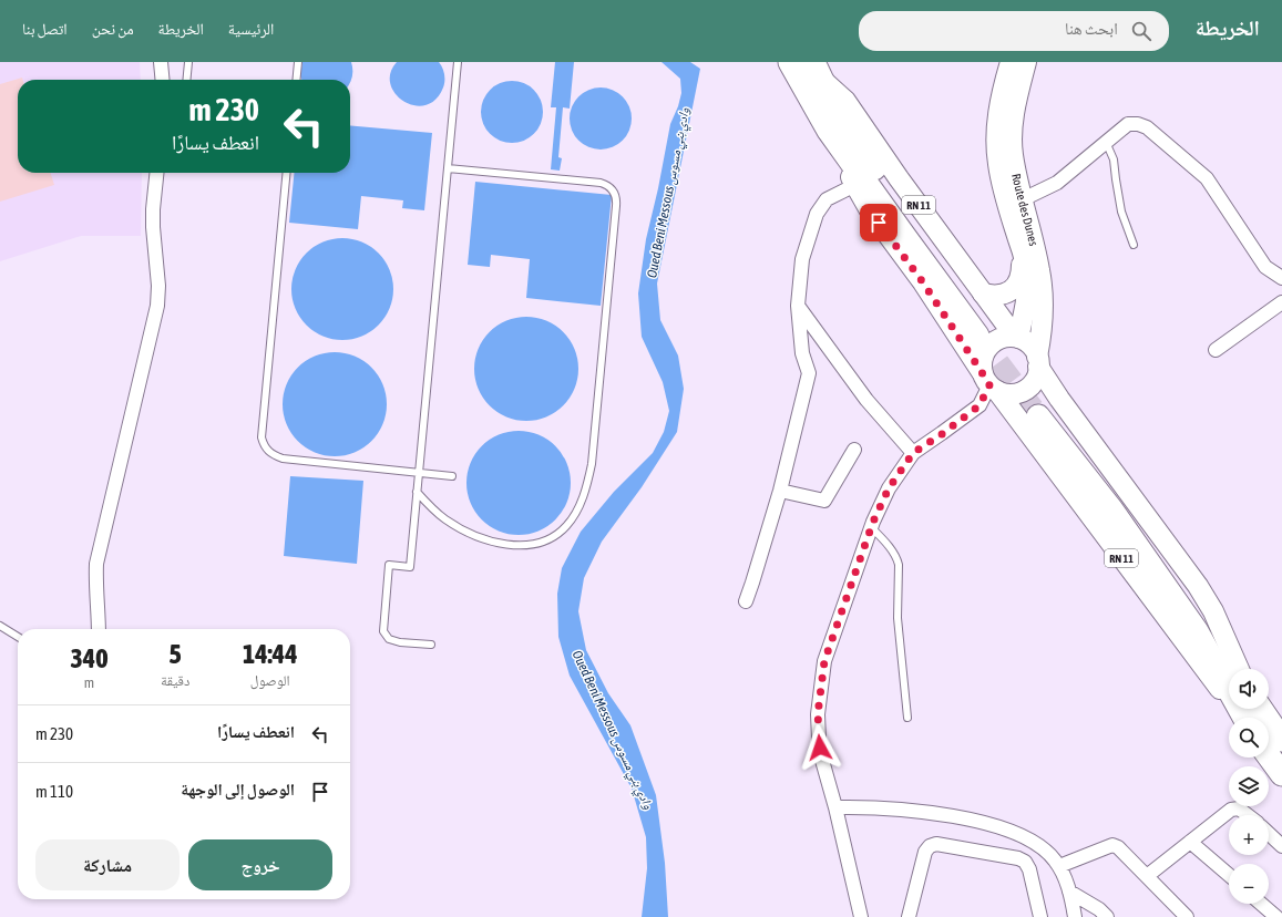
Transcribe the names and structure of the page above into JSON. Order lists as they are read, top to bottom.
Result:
{
  "streets": {
    "highway": ["RN 11"],
    "main road": ["Route des Dunes"]
  },
  "crossings": [
    ["RN 11", "Route des Dunes"]
  ],
  "water": ["Oued Beni Messous وادي بني مسوس"],
  "page": {
    "header": "الخريطة",
    "search": "ابحث هنا",
    "nav": [
      "الرئيسية",
      "الخريطة",
      "من نحن",
      "اتصل بنا"
    ],
    "turn": ["230 m", "انعطف يسارًا"],
    "eta": [
      "14:44",
      "الوصول",
      "5",
      "دقيقة",
      "340",
      "m"
    ],
    "map_buttons": ["+", "−"],
    "list": [
      {
        "name": "انعطف يسارًا",
        "value": "230 m"
      },
      {
        "name": "الوصول إلى الوجهة",
        "value": "110 m"
      }
    ],
    "buttons": ["خروج", "مشاركة"]
  }
}
